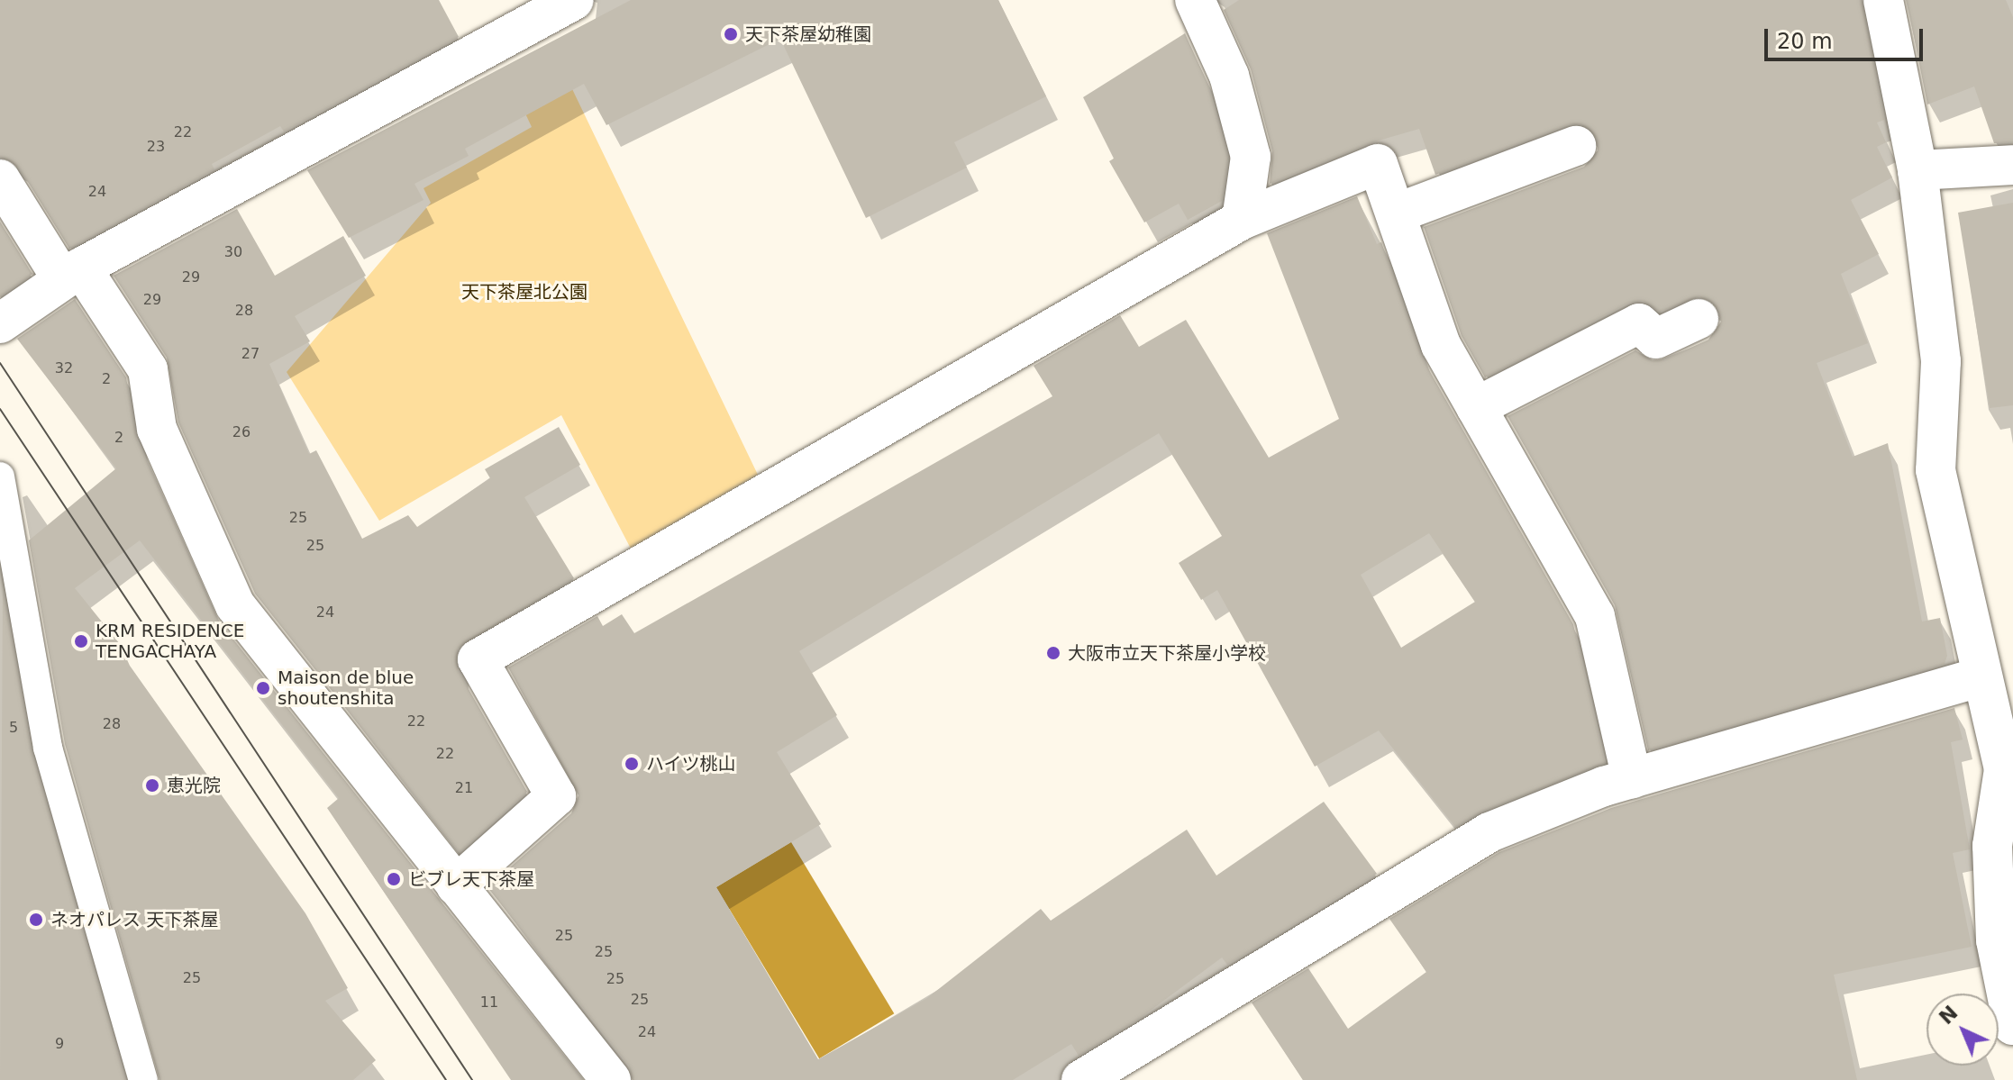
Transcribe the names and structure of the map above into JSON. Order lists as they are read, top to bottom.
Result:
{
  "parks": ["天下茶屋北公園"],
  "places": [
    "天下茶屋幼稚園",
    "KRM RESIDENCE TENGACHAYA",
    "大阪市立天下茶屋小学校",
    "Maison de blue shoutenshita",
    "ハイツ桃山",
    "恵光院",
    "ビブレ天下茶屋",
    "ネオパレス 天下茶屋"
  ],
  "house_numbers": [
    "22",
    "23",
    "24",
    "30",
    "29",
    "29",
    "28",
    "27",
    "32",
    "2",
    "26",
    "2",
    "25",
    "25",
    "24",
    "22",
    "28",
    "5",
    "22",
    "21",
    "25",
    "25",
    "25",
    "25",
    "25",
    "11",
    "24",
    "9"
  ],
  "scale_bar": "20 m",
  "north": "top left"
}
